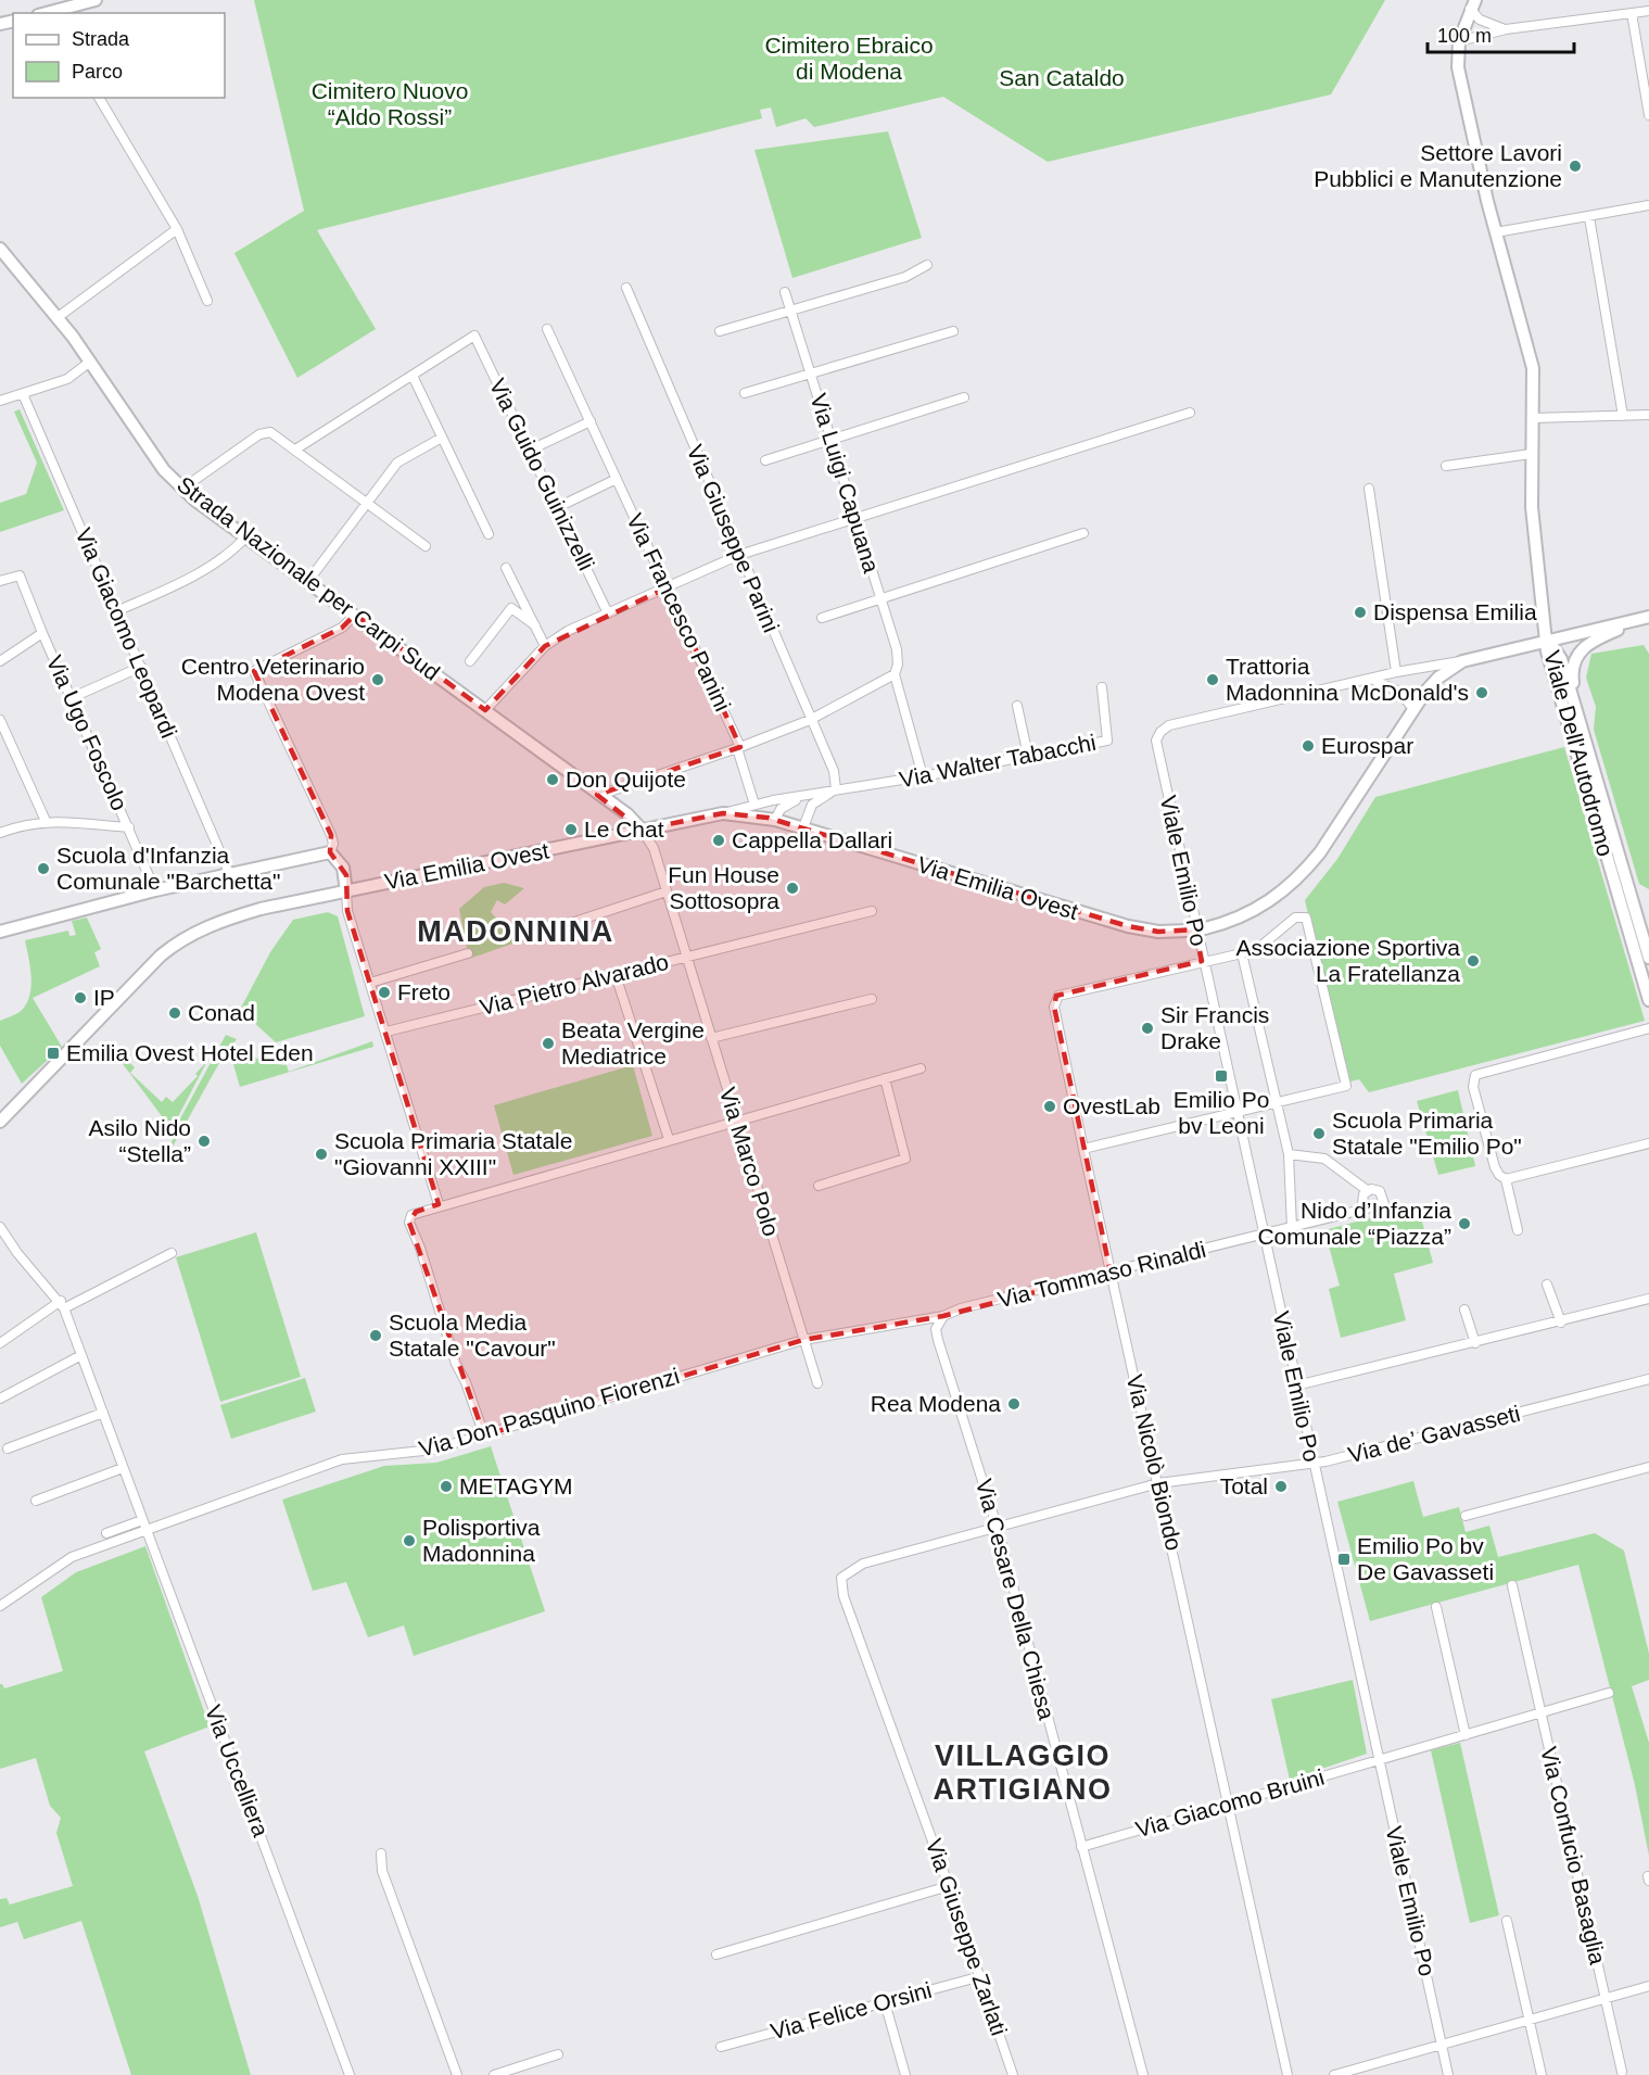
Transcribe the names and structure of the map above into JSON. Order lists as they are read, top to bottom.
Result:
{
  "streets": {
    "street": [
      "Via Guido Guinizzelli",
      "Via Luigi Capuana",
      "Via Giuseppe Parini",
      "Strada Nazionale per Carpi Sud",
      "Via Francesco Panini",
      "Via Giacomo Leopardi",
      "Via Ugo Foscolo",
      "Viale Dell'Autodromo",
      "Via Walter Tabacchi",
      "Via Emilia Ovest",
      "Viale Emilio Po",
      "Via Pietro Alvarado",
      "Via Marco Polo",
      "Via Tommaso Rinaldi",
      "Via Don Pasquino Fiorenzi",
      "Via de’ Gavasseti",
      "Via Nicolò Biondo",
      "Via Cesare Della Chiesa",
      "Via Uccelliera",
      "Via Giacomo Bruini",
      "Via Confucio Basaglia",
      "Via Giuseppe Zarlati",
      "Via Felice Orsini"
    ]
  },
  "crossings": [
    ["Via Luigi Capuana", "Via Walter Tabacchi"],
    ["Via Giuseppe Parini", "Via Walter Tabacchi"],
    ["Strada Nazionale per Carpi Sud", "Via Emilia Ovest"],
    ["Strada Nazionale per Carpi Sud", "Via Marco Polo"],
    ["Via Francesco Panini", "Via Walter Tabacchi"],
    ["Viale Dell'Autodromo", "Via Emilia Ovest"],
    ["Via Walter Tabacchi", "Via Emilia Ovest"],
    ["Via Emilia Ovest", "Via Marco Polo"],
    ["Viale Emilio Po", "Via Tommaso Rinaldi"],
    ["Viale Emilio Po", "Via de’ Gavasseti"],
    ["Viale Emilio Po", "Via Nicolò Biondo"],
    ["Viale Emilio Po", "Via Giacomo Bruini"],
    ["Via Pietro Alvarado", "Via Marco Polo"],
    ["Via Marco Polo", "Via Tommaso Rinaldi"],
    ["Via Marco Polo", "Via Don Pasquino Fiorenzi"],
    ["Via Tommaso Rinaldi", "Via Don Pasquino Fiorenzi"],
    ["Via Tommaso Rinaldi", "Via Nicolò Biondo"],
    ["Via Tommaso Rinaldi", "Via Cesare Della Chiesa"],
    ["Via Don Pasquino Fiorenzi", "Via Uccelliera"],
    ["Via de’ Gavasseti", "Via Nicolò Biondo"],
    ["Via de’ Gavasseti", "Via Cesare Della Chiesa"],
    ["Via de’ Gavasseti", "Via Giuseppe Zarlati"],
    ["Via Nicolò Biondo", "Via Giacomo Bruini"],
    ["Via Cesare Della Chiesa", "Via Giacomo Bruini"],
    ["Via Giacomo Bruini", "Via Confucio Basaglia"],
    ["Via Giuseppe Zarlati", "Via Felice Orsini"]
  ],
  "districts": ["MADONNINA", "VILLAGGIO ARTIGIANO"],
  "parks": ["Cimitero Ebraico di Modena", "San Cataldo", "Cimitero Nuovo “Aldo Rossi”"],
  "places": {
    "other": [
      "Settore Lavori Pubblici e Manutenzione",
      "Dispensa Emilia",
      "Centro Veterinario Modena Ovest",
      "Trattoria Madonnina",
      "McDonald's",
      "Eurospar",
      "Don Quijote",
      "Le Chat",
      "Cappella Dallari",
      "Scuola d'Infanzia Comunale \"Barchetta\"",
      "Fun House Sottosopra",
      "Associazione Sportiva La Fratellanza",
      "Freto",
      "IP",
      "Conad",
      "Sir Francis Drake",
      "Beata Vergine Mediatrice",
      "OvestLab",
      "Scuola Primaria Statale \"Emilio Po\"",
      "Asilo Nido “Stella”",
      "Scuola Primaria Statale \"Giovanni XXIII\"",
      "Nido d’Infanzia Comunale “Piazza”",
      "Scuola Media Statale \"Cavour\"",
      "Rea Modena",
      "METAGYM",
      "Total",
      "Polisportiva Madonnina"
    ],
    "transit": ["Emilia Ovest Hotel Eden", "Emilio Po bv Leoni", "Emilio Po bv De Gavasseti"]
  },
  "legend": ["Strada", "Parco"],
  "scale_bar": "100 m"
}
